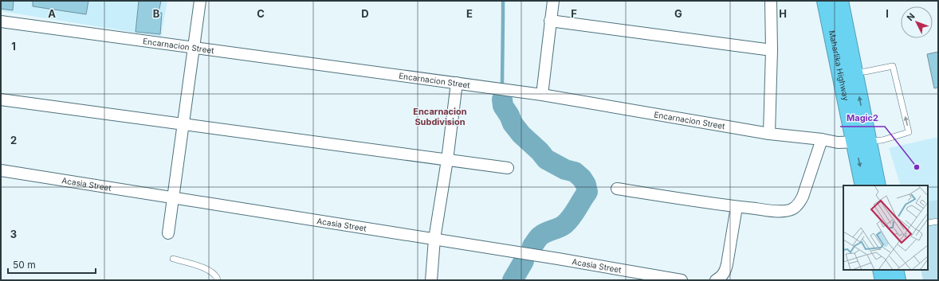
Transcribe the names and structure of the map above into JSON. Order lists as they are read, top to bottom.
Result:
{
  "streets": {
    "highway": ["Maharlika Highway"],
    "street": ["Encarnacion Street", "Acasia Street"]
  },
  "crossings": [
    ["Encarnacion Street", "Maharlika Highway"]
  ],
  "districts": ["Encarnacion Subdivision"],
  "places": ["Magic2"],
  "scale_bar": "50 m",
  "north": "top left",
  "grid": {
    "columns": [
      "A",
      "B",
      "C",
      "D",
      "E",
      "F",
      "G",
      "H",
      "I"
    ],
    "rows": ["1", "2", "3"]
  }
}
